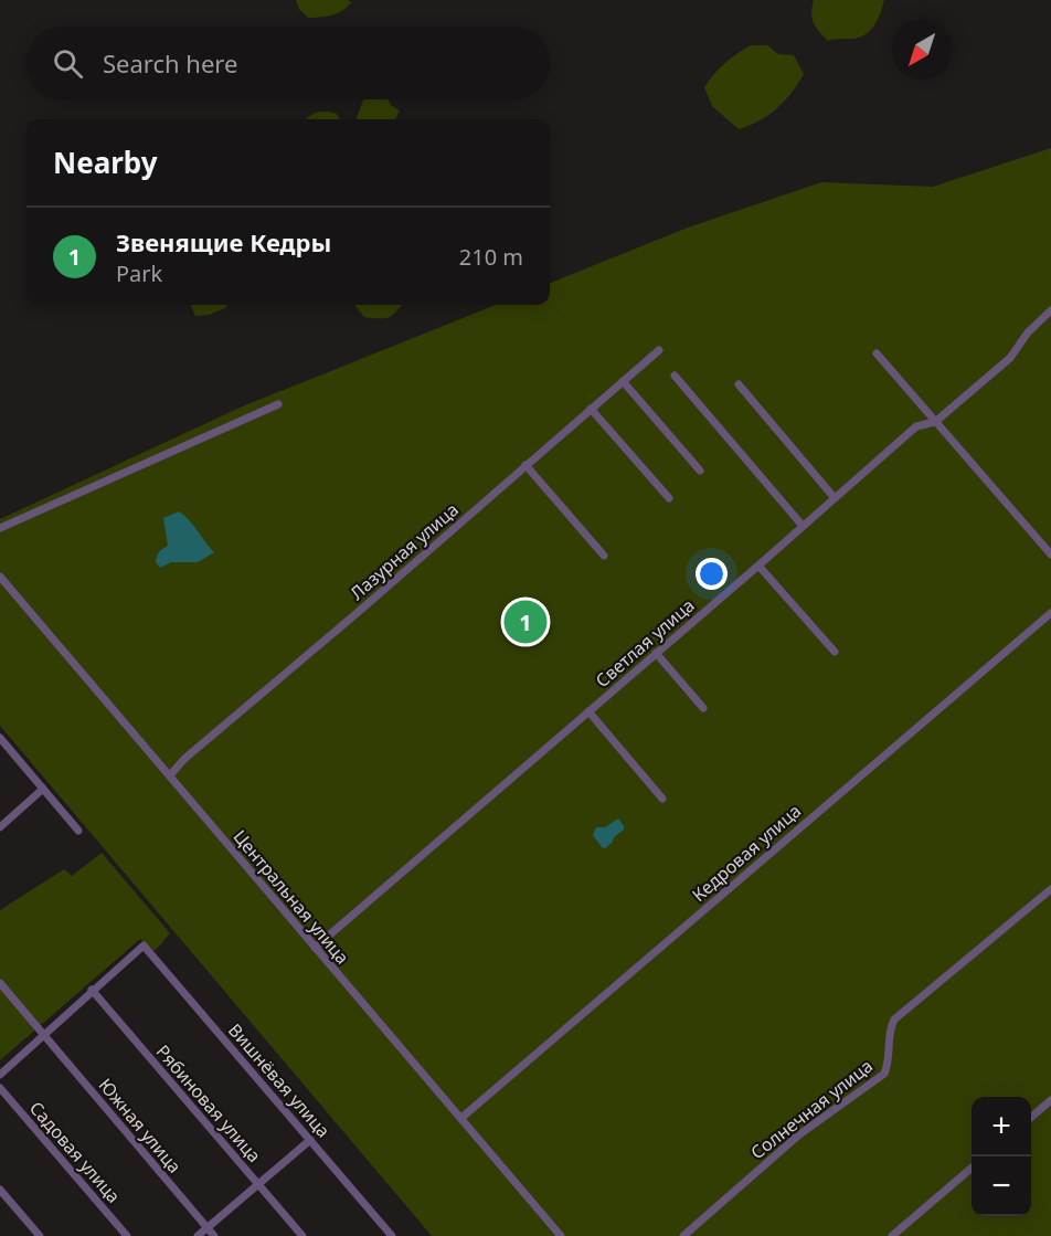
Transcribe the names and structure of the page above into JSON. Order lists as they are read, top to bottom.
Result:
{
  "streets": {
    "street": [
      "Лазурная улица",
      "Светлая улица",
      "Кедровая улица",
      "Центральная улица",
      "Вишнёвая улица",
      "Рябиновая улица",
      "Солнечная улица",
      "Южная улица",
      "Садовая улица"
    ]
  },
  "crossings": [
    ["Лазурная улица", "Центральная улица"],
    ["Светлая улица", "Центральная улица"],
    ["Кедровая улица", "Центральная улица"],
    ["Вишнёвая улица", "Рябиновая улица"]
  ],
  "north": "bottom left",
  "page": {
    "search": "Search here",
    "heading": "Nearby",
    "list": [
      {
        "mark": "1",
        "name": "Звенящие Кедры",
        "note": "Park",
        "value": "210 m"
      }
    ],
    "pins": "1",
    "map_buttons": ["+", "−"]
  }
}
